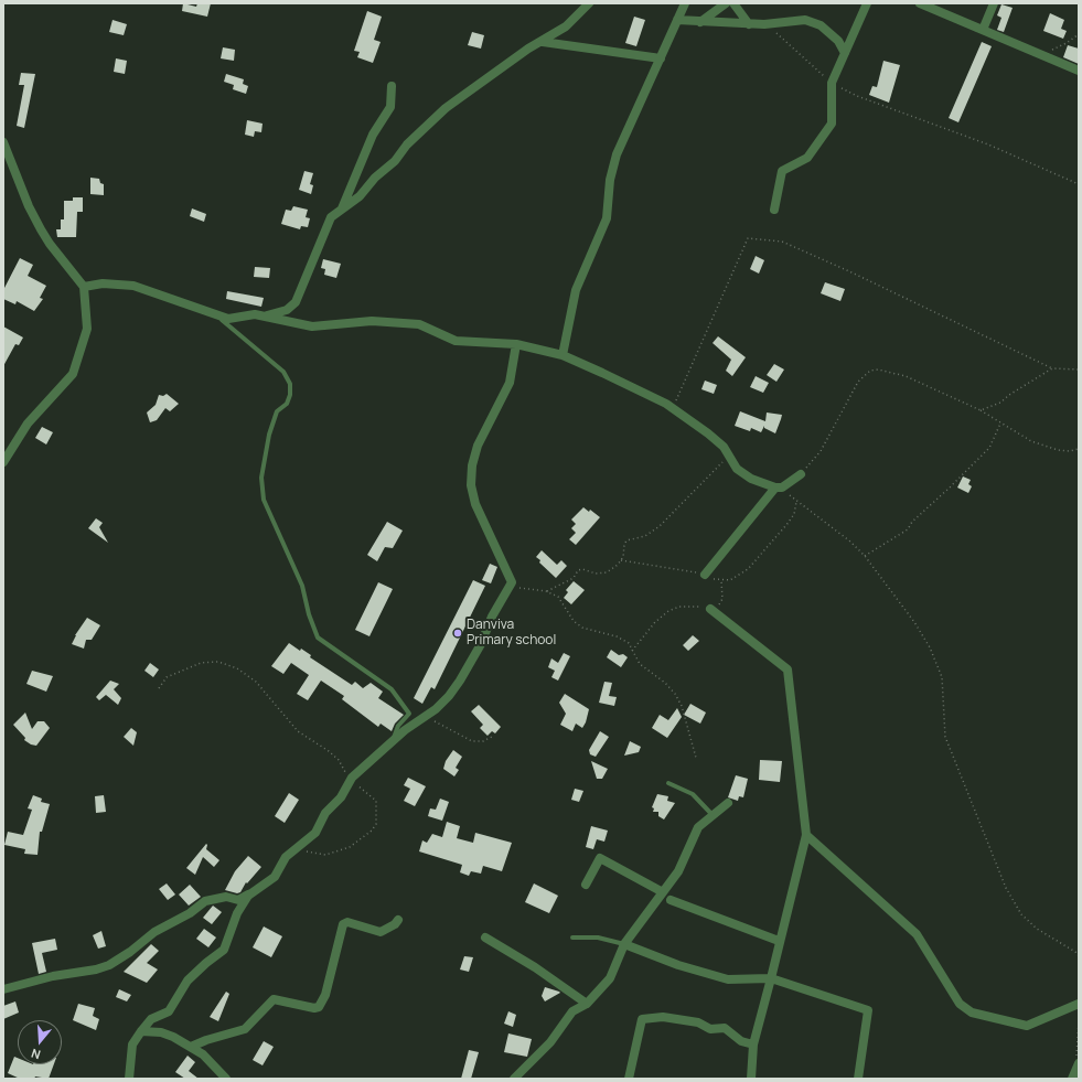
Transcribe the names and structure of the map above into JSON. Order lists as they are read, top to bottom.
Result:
{
  "places": ["Danviva Primary school"],
  "north": "bottom"
}
